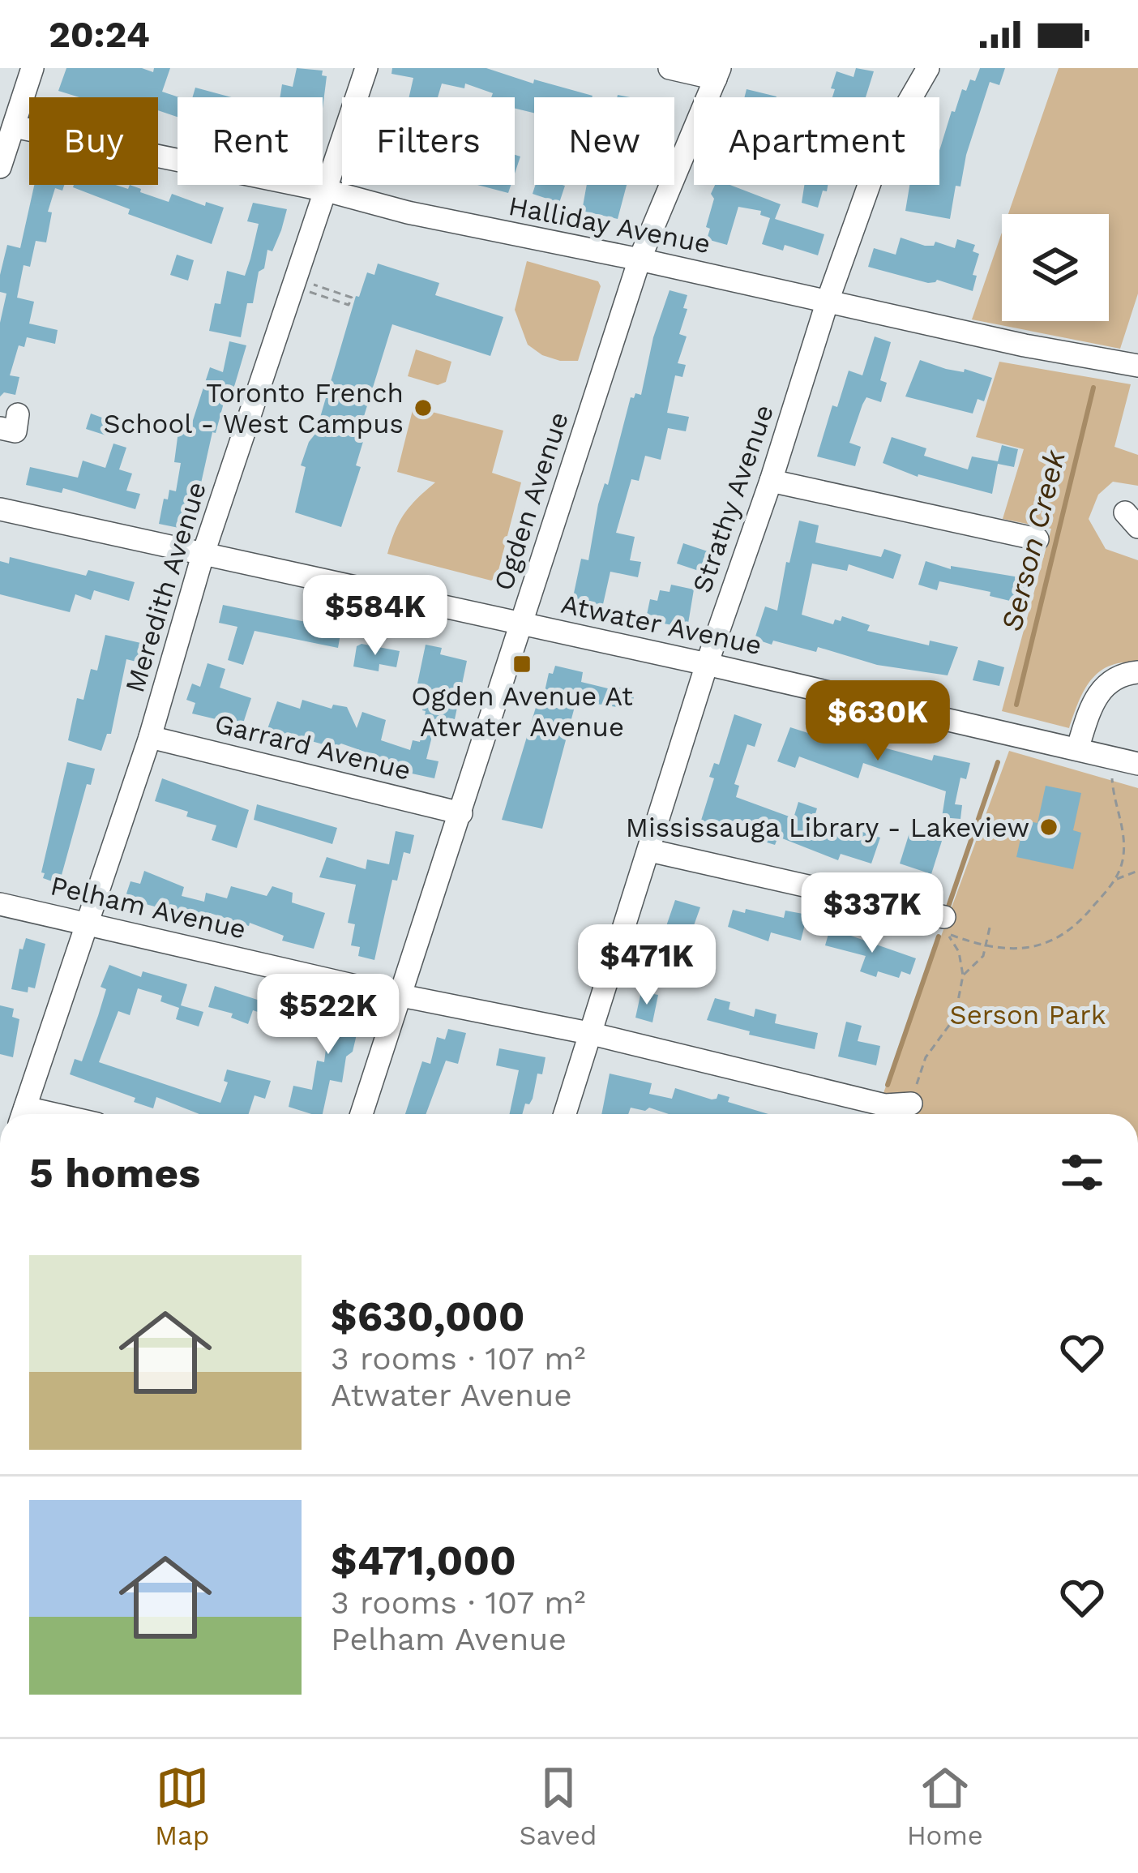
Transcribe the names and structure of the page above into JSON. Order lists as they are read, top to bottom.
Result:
{
  "streets": {
    "street": [
      "Halliday Avenue",
      "Strathy Avenue",
      "Ogden Avenue",
      "Meredith Avenue",
      "Atwater Avenue",
      "Garrard Avenue",
      "Pelham Avenue"
    ]
  },
  "crossings": [
    ["Halliday Avenue", "Strathy Avenue"],
    ["Halliday Avenue", "Ogden Avenue"],
    ["Halliday Avenue", "Meredith Avenue"],
    ["Strathy Avenue", "Atwater Avenue"],
    ["Strathy Avenue", "Pelham Avenue"],
    ["Ogden Avenue", "Atwater Avenue"],
    ["Ogden Avenue", "Garrard Avenue"],
    ["Ogden Avenue", "Pelham Avenue"],
    ["Meredith Avenue", "Atwater Avenue"],
    ["Meredith Avenue", "Garrard Avenue"],
    ["Meredith Avenue", "Pelham Avenue"]
  ],
  "water": ["Serson Creek"],
  "parks": ["Serson Park"],
  "places": {
    "other": ["Toronto French School - West Campus", "Mississauga Library - Lakeview"],
    "transit": ["Ogden Avenue At Atwater Avenue"]
  },
  "page": {
    "status": "20:24",
    "chip": [
      "Buy",
      "Rent",
      "Filters",
      "New",
      "Apartment"
    ],
    "price": [
      "$584K",
      "$630K",
      "$337K",
      "$471K",
      "$522K"
    ],
    "heading": "5 homes",
    "list": [
      {
        "name": "$630,000",
        "note": "3 rooms · 107 m² · Atwater Avenue"
      },
      {
        "name": "$471,000",
        "note": "3 rooms · 107 m² · Pelham Avenue"
      }
    ],
    "tabs": ["Map", "Saved", "Home"]
  }
}
